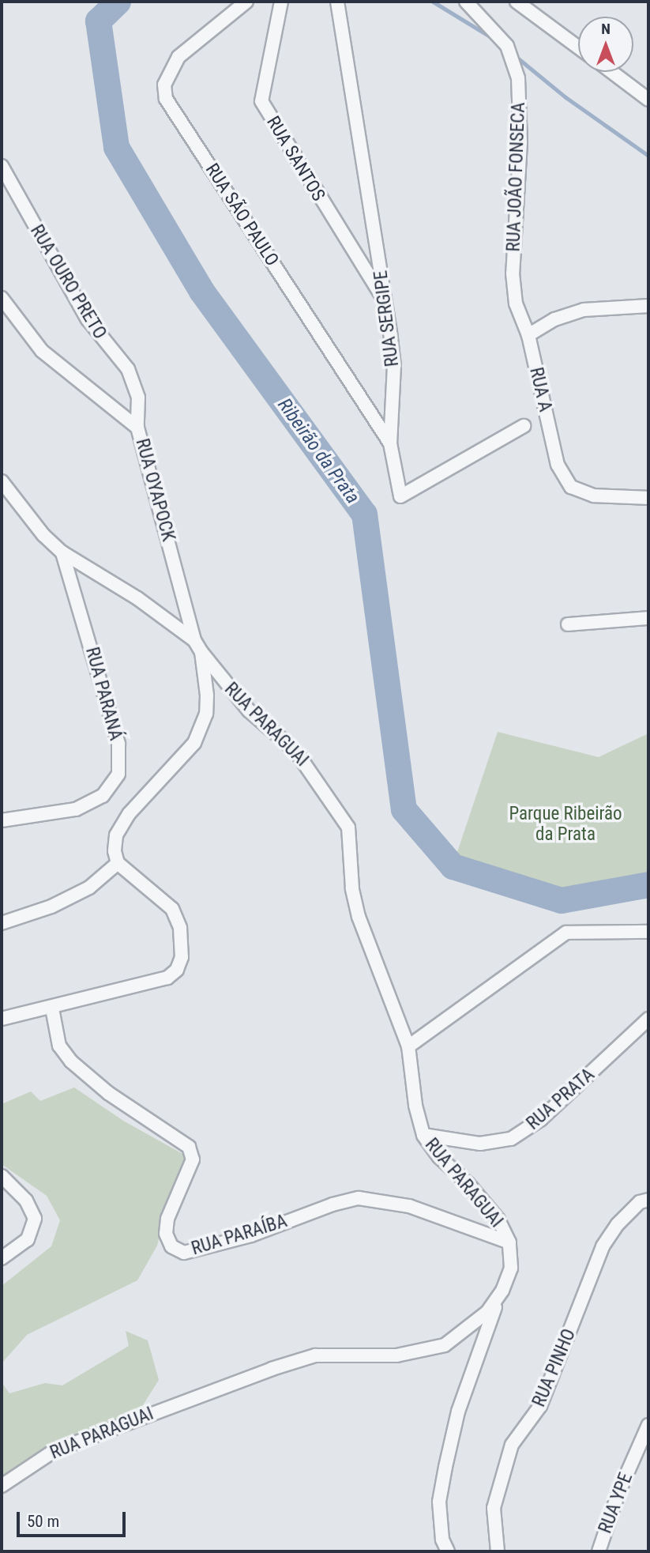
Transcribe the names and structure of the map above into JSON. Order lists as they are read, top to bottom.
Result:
{
  "streets": {
    "street": [
      "RUA SANTOS",
      "RUA JOÃO FONSECA",
      "RUA SÃO PAULO",
      "RUA OURO PRETO",
      "RUA SERGIPE",
      "RUA A",
      "RUA OYAPOCK",
      "RUA PARANÁ",
      "RUA PARAGUAI",
      "RUA PRATA",
      "RUA PARAÍBA",
      "RUA PINHO",
      "RUA YPE"
    ]
  },
  "crossings": [
    ["RUA SANTOS", "RUA SERGIPE"],
    ["RUA JOÃO FONSECA", "RUA A"],
    ["RUA SÃO PAULO", "RUA SERGIPE"],
    ["RUA OURO PRETO", "RUA OYAPOCK"],
    ["RUA OYAPOCK", "RUA PARAGUAI"],
    ["RUA PARAGUAI", "RUA PRATA"],
    ["RUA PARAGUAI", "RUA PARAÍBA"]
  ],
  "water": ["Ribeirão da Prata"],
  "parks": ["Parque Ribeirão da Prata"],
  "scale_bar": "50 m",
  "north": "top"
}
